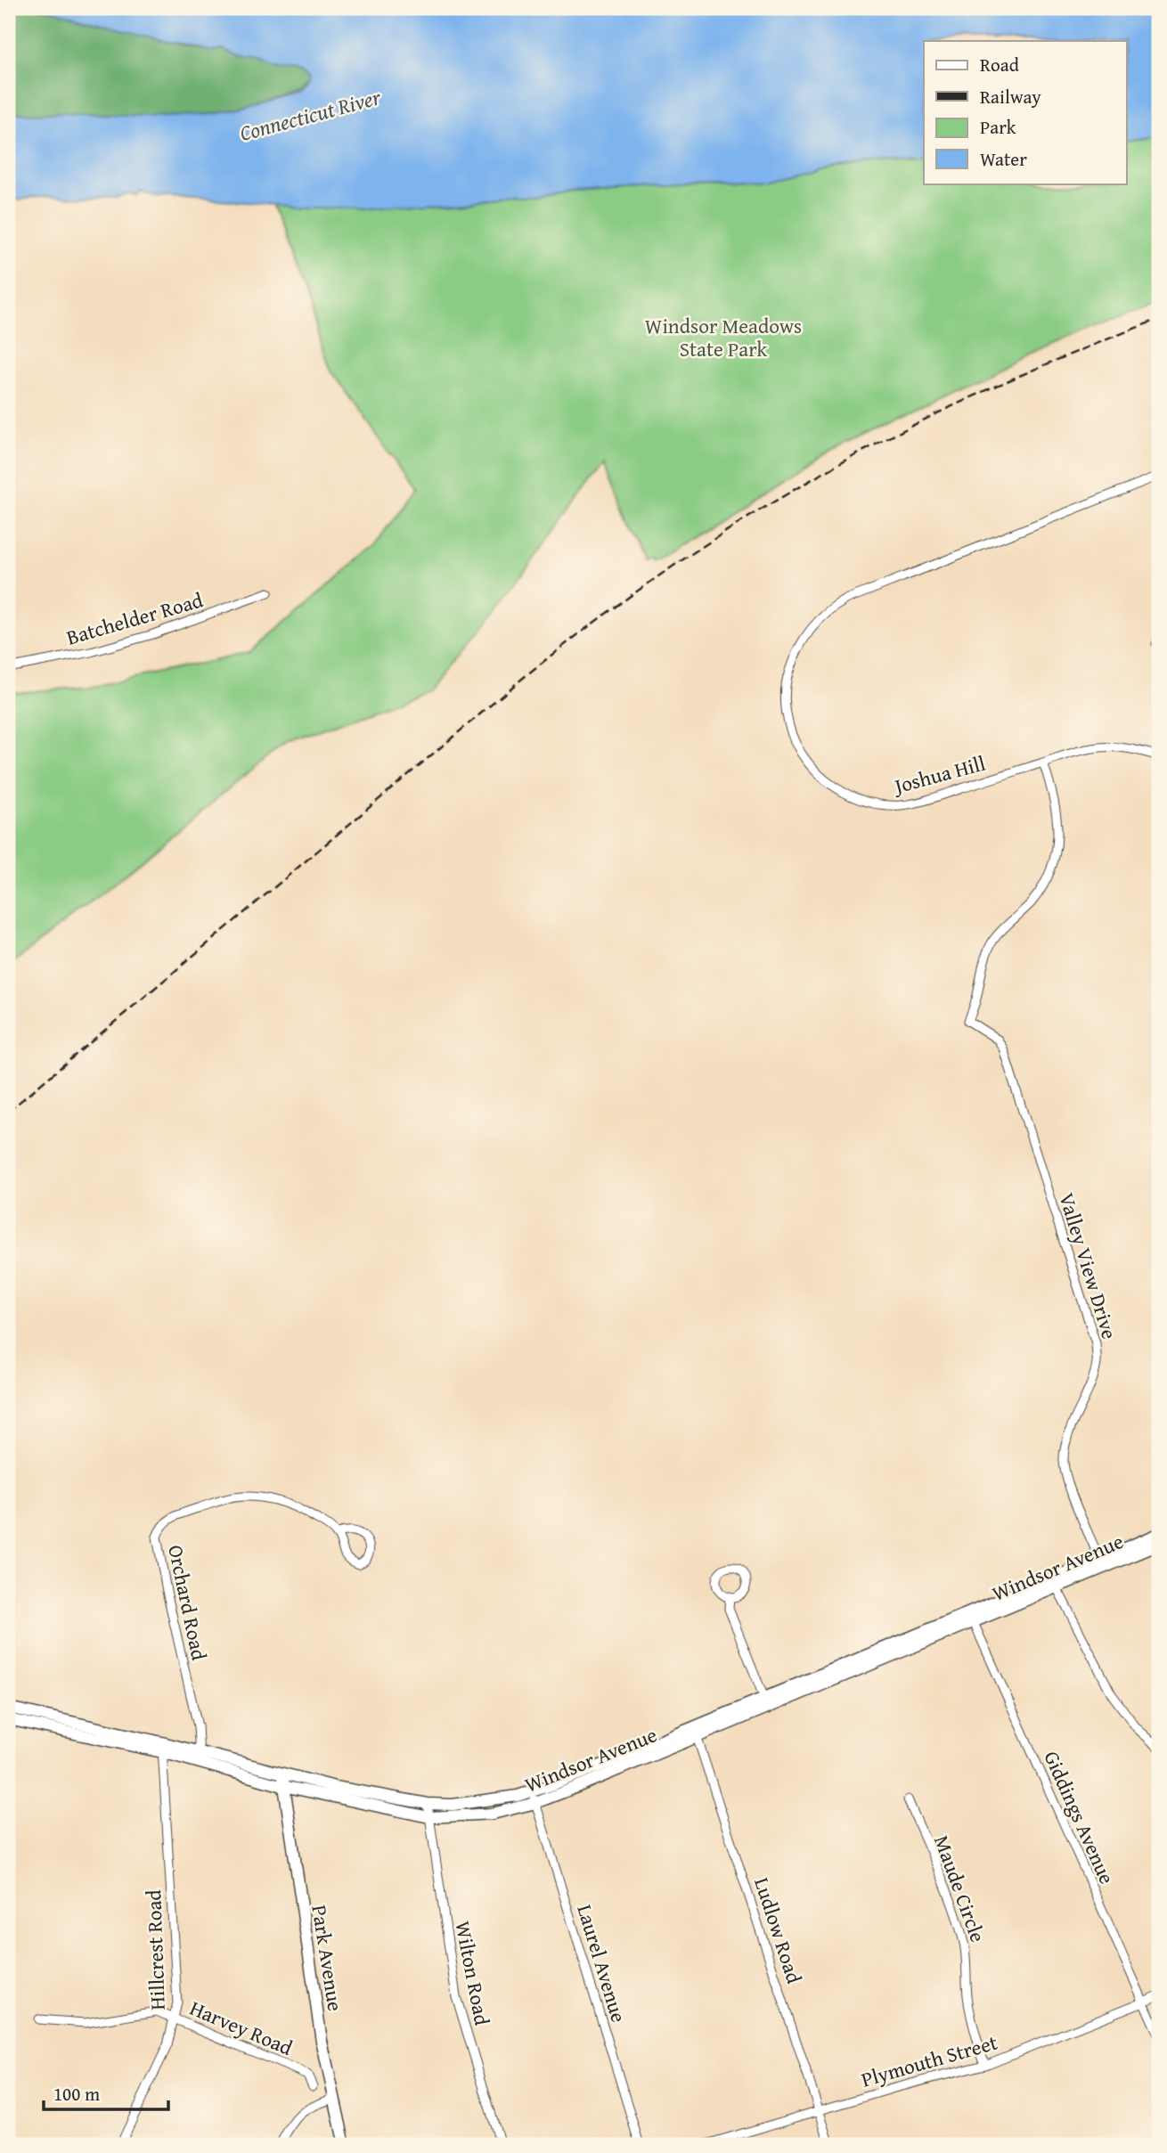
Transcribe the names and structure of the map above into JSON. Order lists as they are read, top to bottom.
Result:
{
  "streets": {
    "main road": ["Windsor Avenue", "Park Avenue"],
    "street": [
      "Batchelder Road",
      "Joshua Hill",
      "Valley View Drive",
      "Orchard Road",
      "Giddings Avenue",
      "Maude Circle",
      "Ludlow Road",
      "Hillcrest Road",
      "Laurel Avenue",
      "Wilton Road",
      "Harvey Road",
      "Plymouth Street"
    ]
  },
  "crossings": [
    ["Joshua Hill", "Valley View Drive"],
    ["Valley View Drive", "Windsor Avenue"],
    ["Windsor Avenue", "Orchard Road"],
    ["Windsor Avenue", "Giddings Avenue"],
    ["Windsor Avenue", "Ludlow Road"],
    ["Windsor Avenue", "Hillcrest Road"],
    ["Windsor Avenue", "Park Avenue"],
    ["Windsor Avenue", "Laurel Avenue"],
    ["Windsor Avenue", "Wilton Road"],
    ["Giddings Avenue", "Plymouth Street"],
    ["Maude Circle", "Plymouth Street"],
    ["Ludlow Road", "Plymouth Street"],
    ["Hillcrest Road", "Harvey Road"]
  ],
  "water": ["Connecticut River"],
  "parks": ["Windsor Meadows State Park"],
  "legend": [
    "Road",
    "Railway",
    "Park",
    "Water"
  ],
  "scale_bar": "100 m"
}
